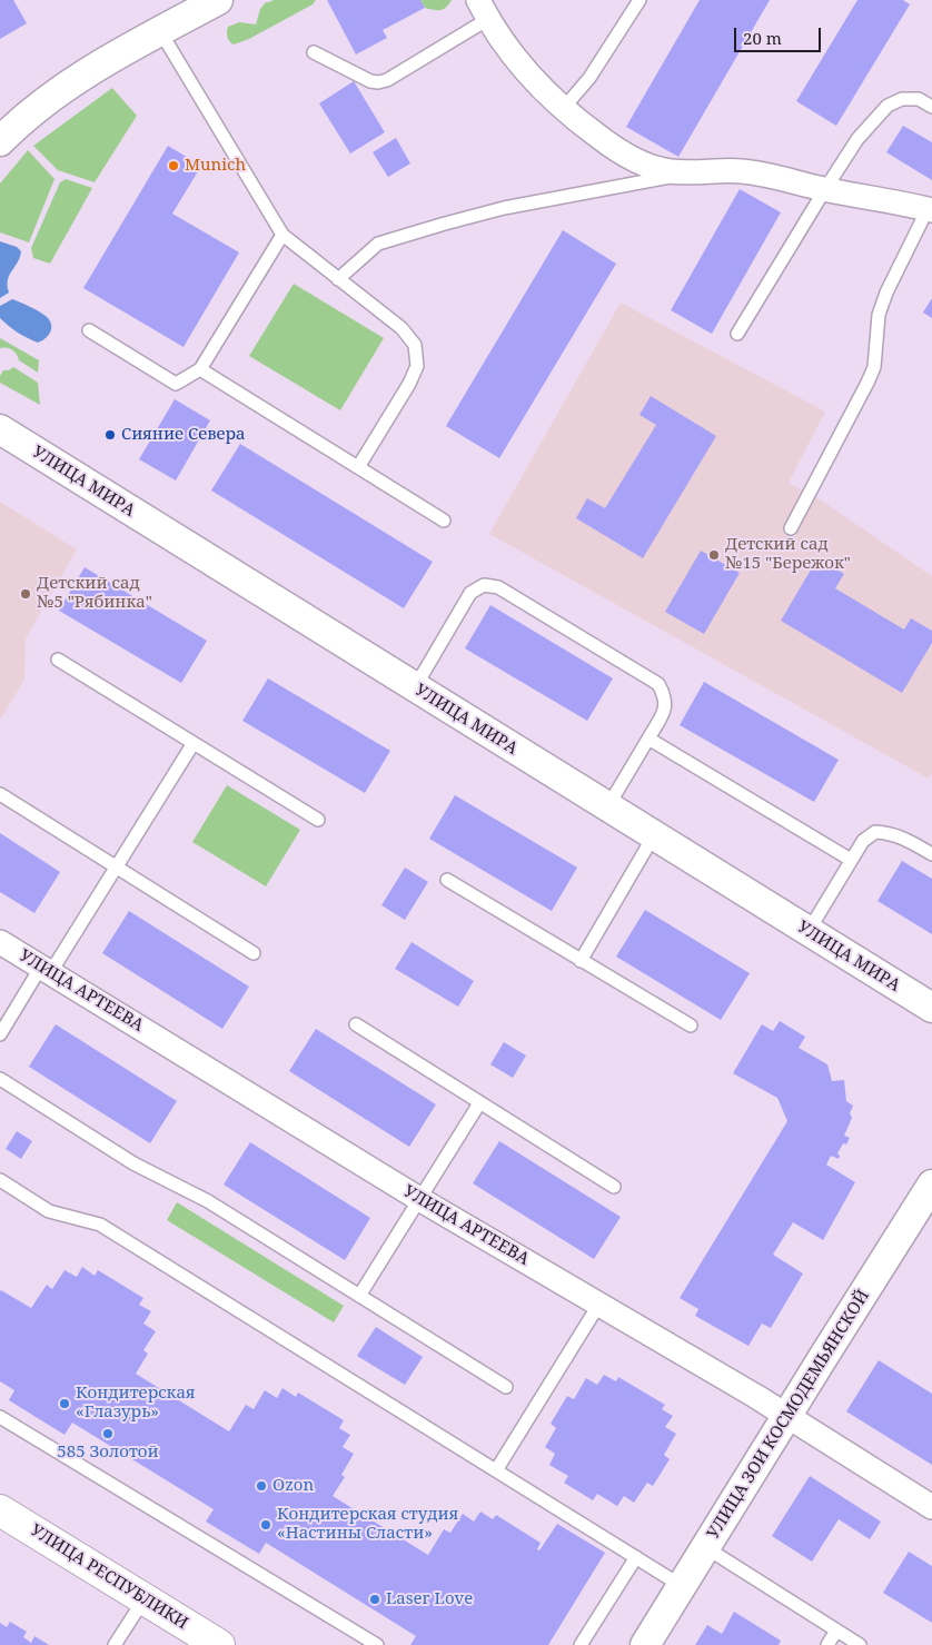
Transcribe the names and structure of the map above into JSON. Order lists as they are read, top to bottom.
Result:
{
  "streets": {
    "main road": ["УЛИЦА РЕСПУБЛИКИ"],
    "street": ["УЛИЦА МИРА", "УЛИЦА АРТЕЕВА", "УЛИЦА ЗОИ КОСМОДЕМЬЯНСКОЙ"]
  },
  "crossings": [
    ["УЛИЦА АРТЕЕВА", "УЛИЦА ЗОИ КОСМОДЕМЬЯНСКОЙ"]
  ],
  "places": [
    "Munich",
    "Сияние Cевера",
    "Детский сад №15 \"Бережок\"",
    "Детский сад №5 \"Рябинка\"",
    "Кондитерская «Глазурь»",
    "585 Золотой",
    "Ozon",
    "Кондитерская студия «Настины Сласти»",
    "Laser Love"
  ],
  "scale_bar": "20 m"
}
